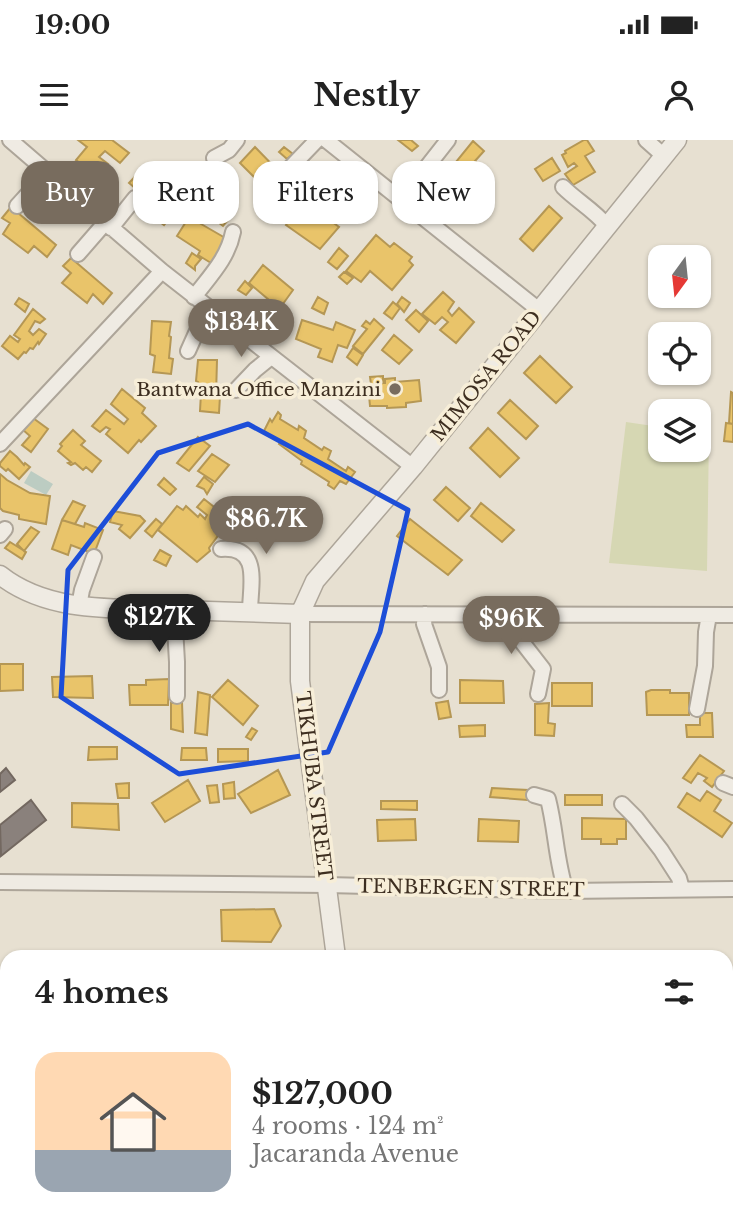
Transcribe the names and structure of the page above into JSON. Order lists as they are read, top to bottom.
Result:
{
  "streets": {
    "street": ["MIMOSA ROAD", "TIKHUBA STREET", "TENBERGEN STREET"]
  },
  "crossings": [
    ["MIMOSA ROAD", "TIKHUBA STREET"],
    ["TIKHUBA STREET", "TENBERGEN STREET"]
  ],
  "places": ["Bantwana Office Manzini"],
  "north": "bottom",
  "page": {
    "status": "19:00",
    "header": "Nestly",
    "chip": [
      "Buy",
      "Rent",
      "Filters",
      "New"
    ],
    "price": [
      "$134K",
      "$86.7K",
      "$127K",
      "$96K"
    ],
    "heading": "4 homes",
    "list": [
      {
        "name": "$127,000",
        "note": "4 rooms · 124 m² · Jacaranda Avenue"
      }
    ]
  }
}
